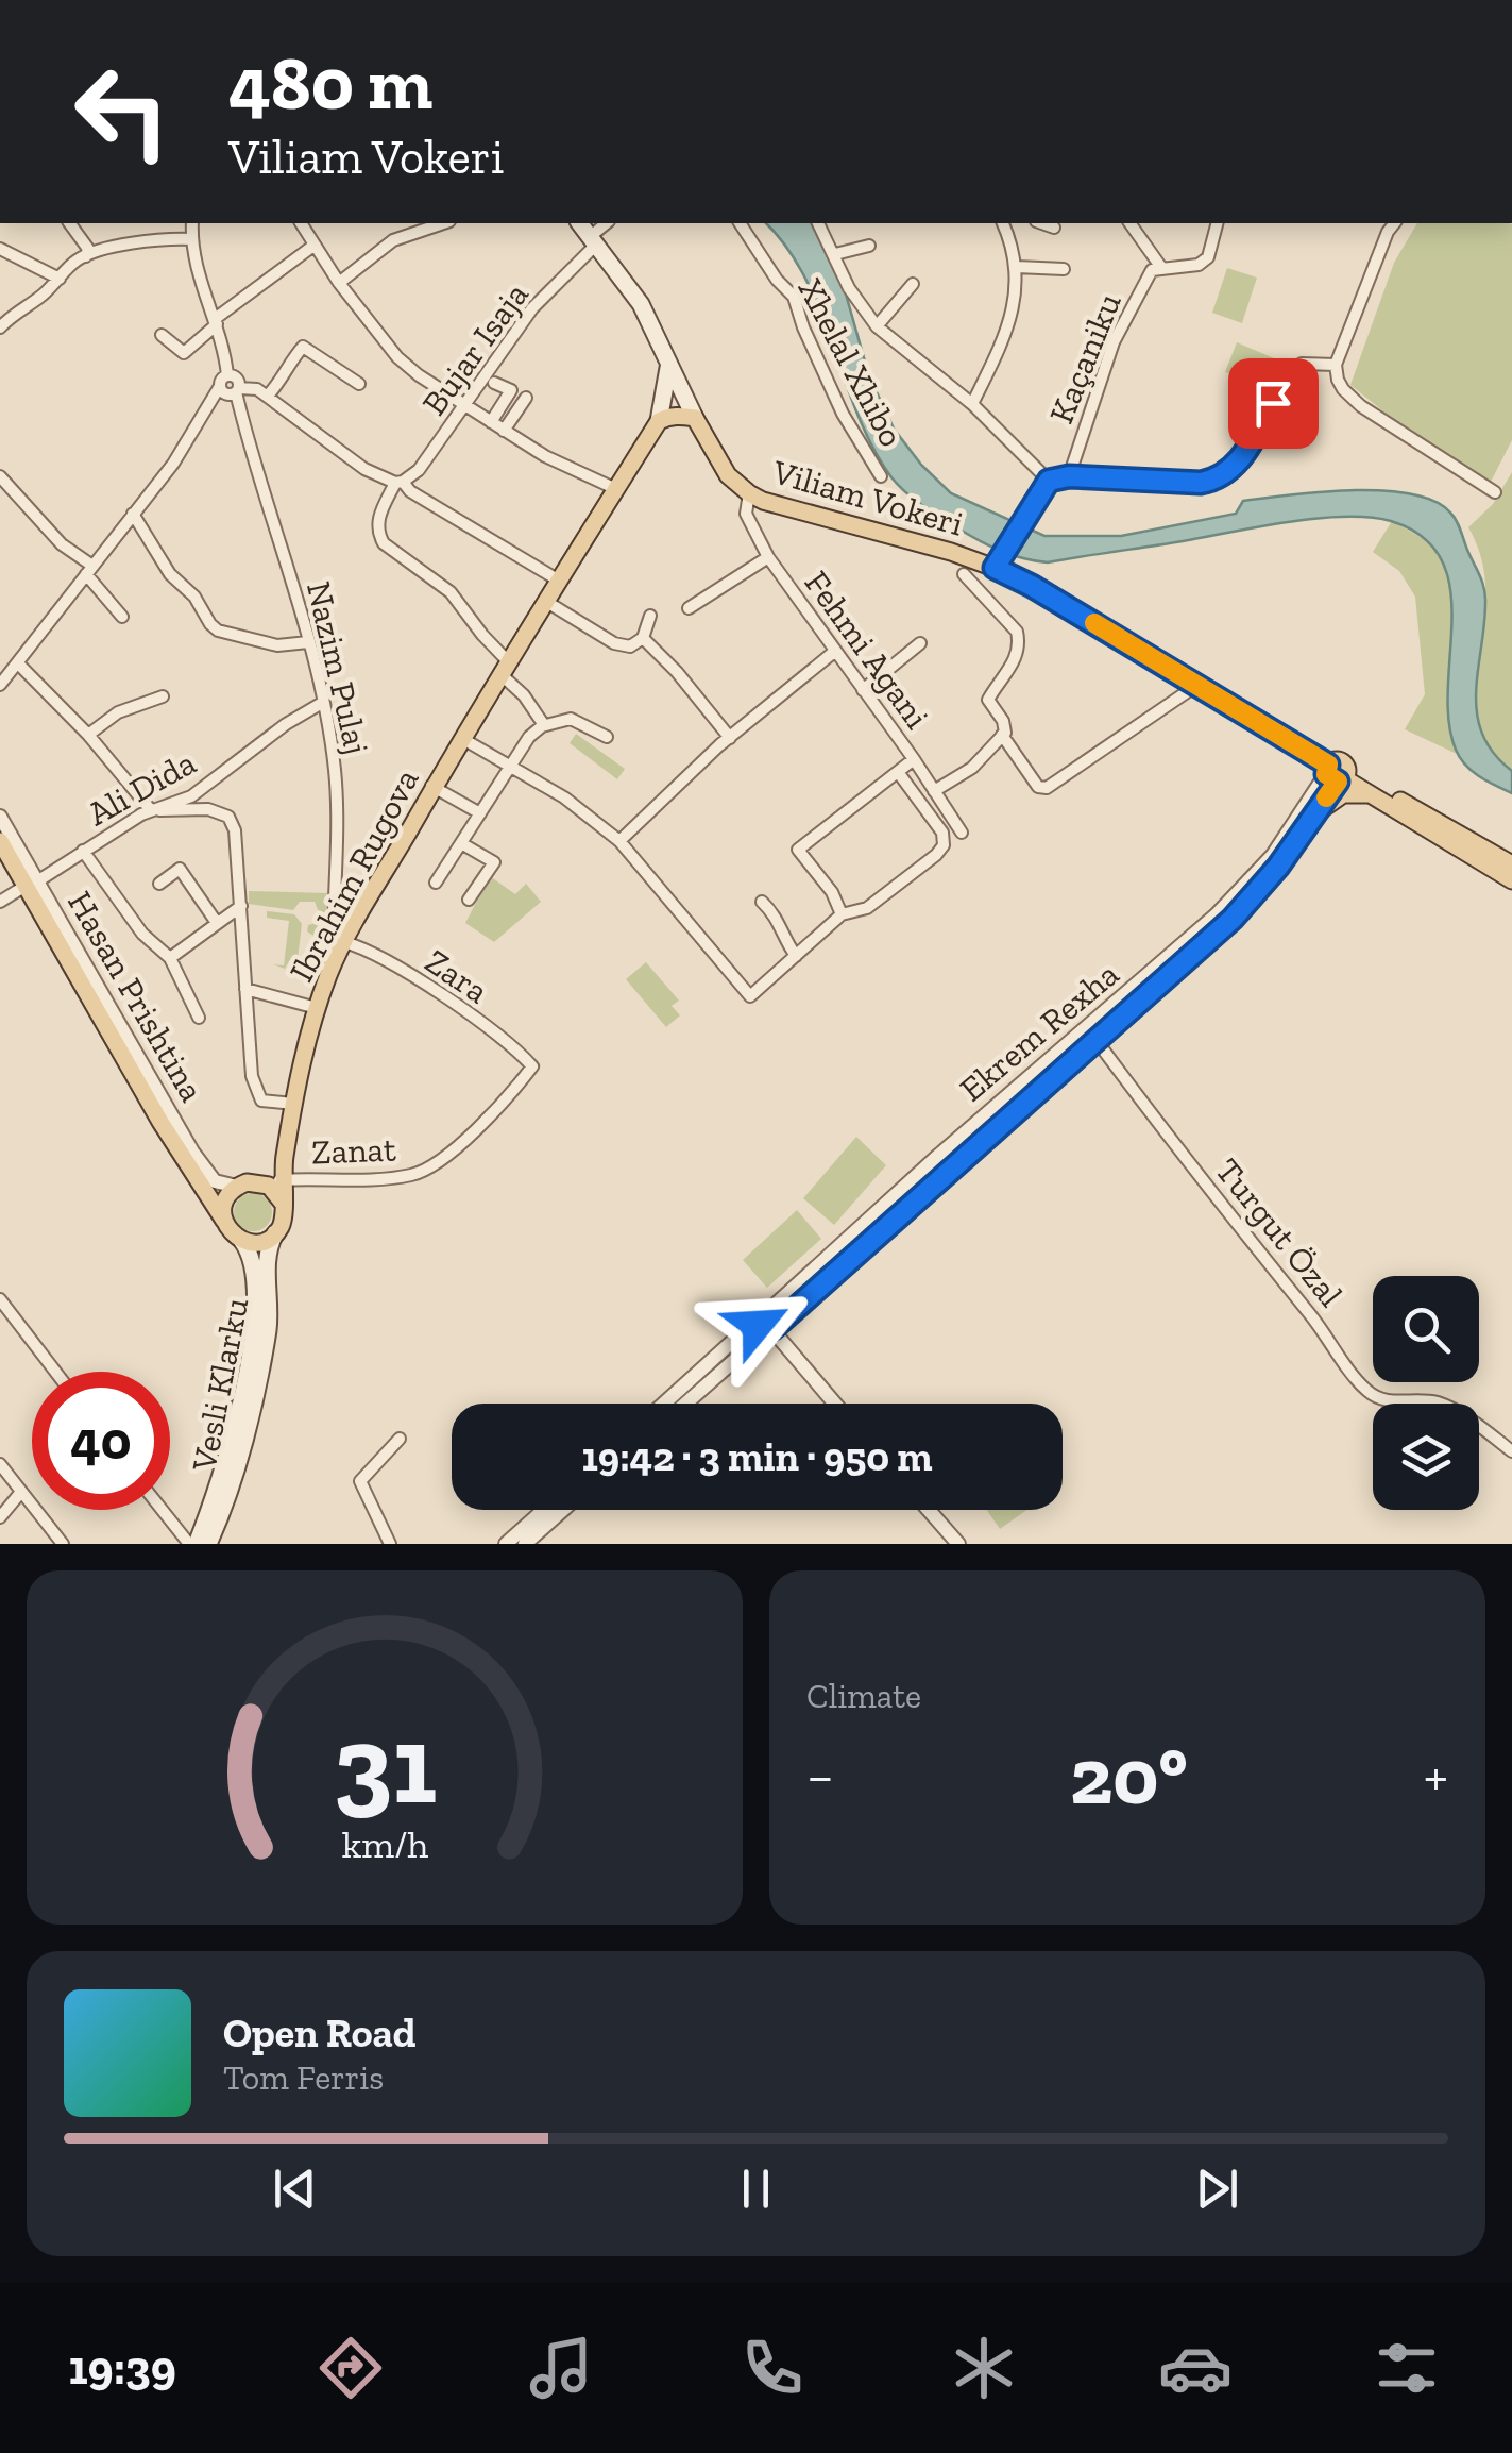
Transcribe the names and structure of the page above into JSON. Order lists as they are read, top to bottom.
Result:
{
  "streets": {
    "main road": [
      "Viliam Vokeri",
      "Ibrahim Rugova",
      "Hasan Prishtina",
      "Vesli Klarku"
    ],
    "street": [
      "Bujar Isaja",
      "Kaçaniku",
      "Xhelal Xhibo",
      "Fehmi Agani",
      "Nazim Pulaj",
      "Ali Dida",
      "Zara",
      "Ekrem Rexha",
      "Zanat",
      "Turgut Özal"
    ]
  },
  "crossings": [
    ["Bujar Isaja", "Viliam Vokeri"],
    ["Viliam Vokeri", "Fehmi Agani"],
    ["Viliam Vokeri", "Ibrahim Rugova"],
    ["Viliam Vokeri", "Ekrem Rexha"],
    ["Nazim Pulaj", "Ali Dida"],
    ["Nazim Pulaj", "Ibrahim Rugova"],
    ["Ali Dida", "Hasan Prishtina"],
    ["Ibrahim Rugova", "Zara"],
    ["Ibrahim Rugova", "Hasan Prishtina"],
    ["Ibrahim Rugova", "Zanat"],
    ["Ibrahim Rugova", "Vesli Klarku"],
    ["Zara", "Zanat"],
    ["Hasan Prishtina", "Zanat"],
    ["Hasan Prishtina", "Vesli Klarku"],
    ["Ekrem Rexha", "Turgut Özal"],
    ["Zanat", "Vesli Klarku"]
  ],
  "page": {
    "turn": ["480 m", "Viliam Vokeri"],
    "limit": "40",
    "trip": "19:42 · 3 min · 950 m",
    "tile": "Climate",
    "heat": ["−", "20°", "+"],
    "song": ["Open Road", "Tom Ferris"],
    "tabs": "19:39",
    "gauge": ["31", "km/h"]
  }
}
